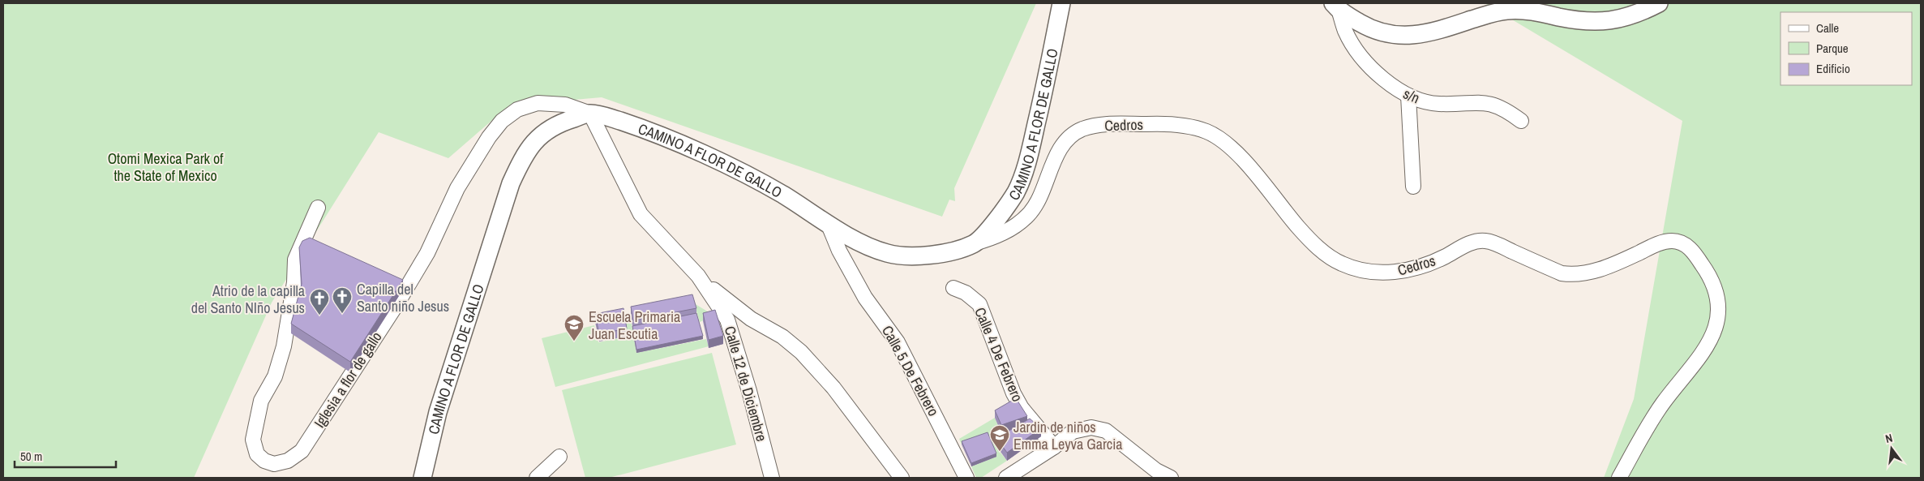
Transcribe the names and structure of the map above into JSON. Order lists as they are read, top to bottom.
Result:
{
  "streets": {
    "street": [
      "s/n",
      "CAMINO A FLOR DE GALLO",
      "Cedros",
      "Calle 4 De Febrero",
      "Calle 5 De Febrero",
      "Iglesia a flor de gallo",
      "Calle 12 de Diciembre"
    ]
  },
  "crossings": [
    ["CAMINO A FLOR DE GALLO", "Cedros"],
    ["CAMINO A FLOR DE GALLO", "Calle 5 De Febrero"],
    ["CAMINO A FLOR DE GALLO", "Iglesia a flor de gallo"],
    ["CAMINO A FLOR DE GALLO", "Calle 12 de Diciembre"],
    ["Iglesia a flor de gallo", "Calle 12 de Diciembre"]
  ],
  "parks": ["Otomi Mexica Park of the State of Mexico"],
  "places": {
    "church": ["Capilla del Santo niño Jesus", "Atrio de la capilla del Santo NIño Jesus"],
    "school or university": ["Escuela Primaria Juan Escutia", "Jardin de niños Emma Leyva Garcia"]
  },
  "legend": ["Calle", "Parque", "Edificio"],
  "scale_bar": "50 m",
  "north": "top"
}
